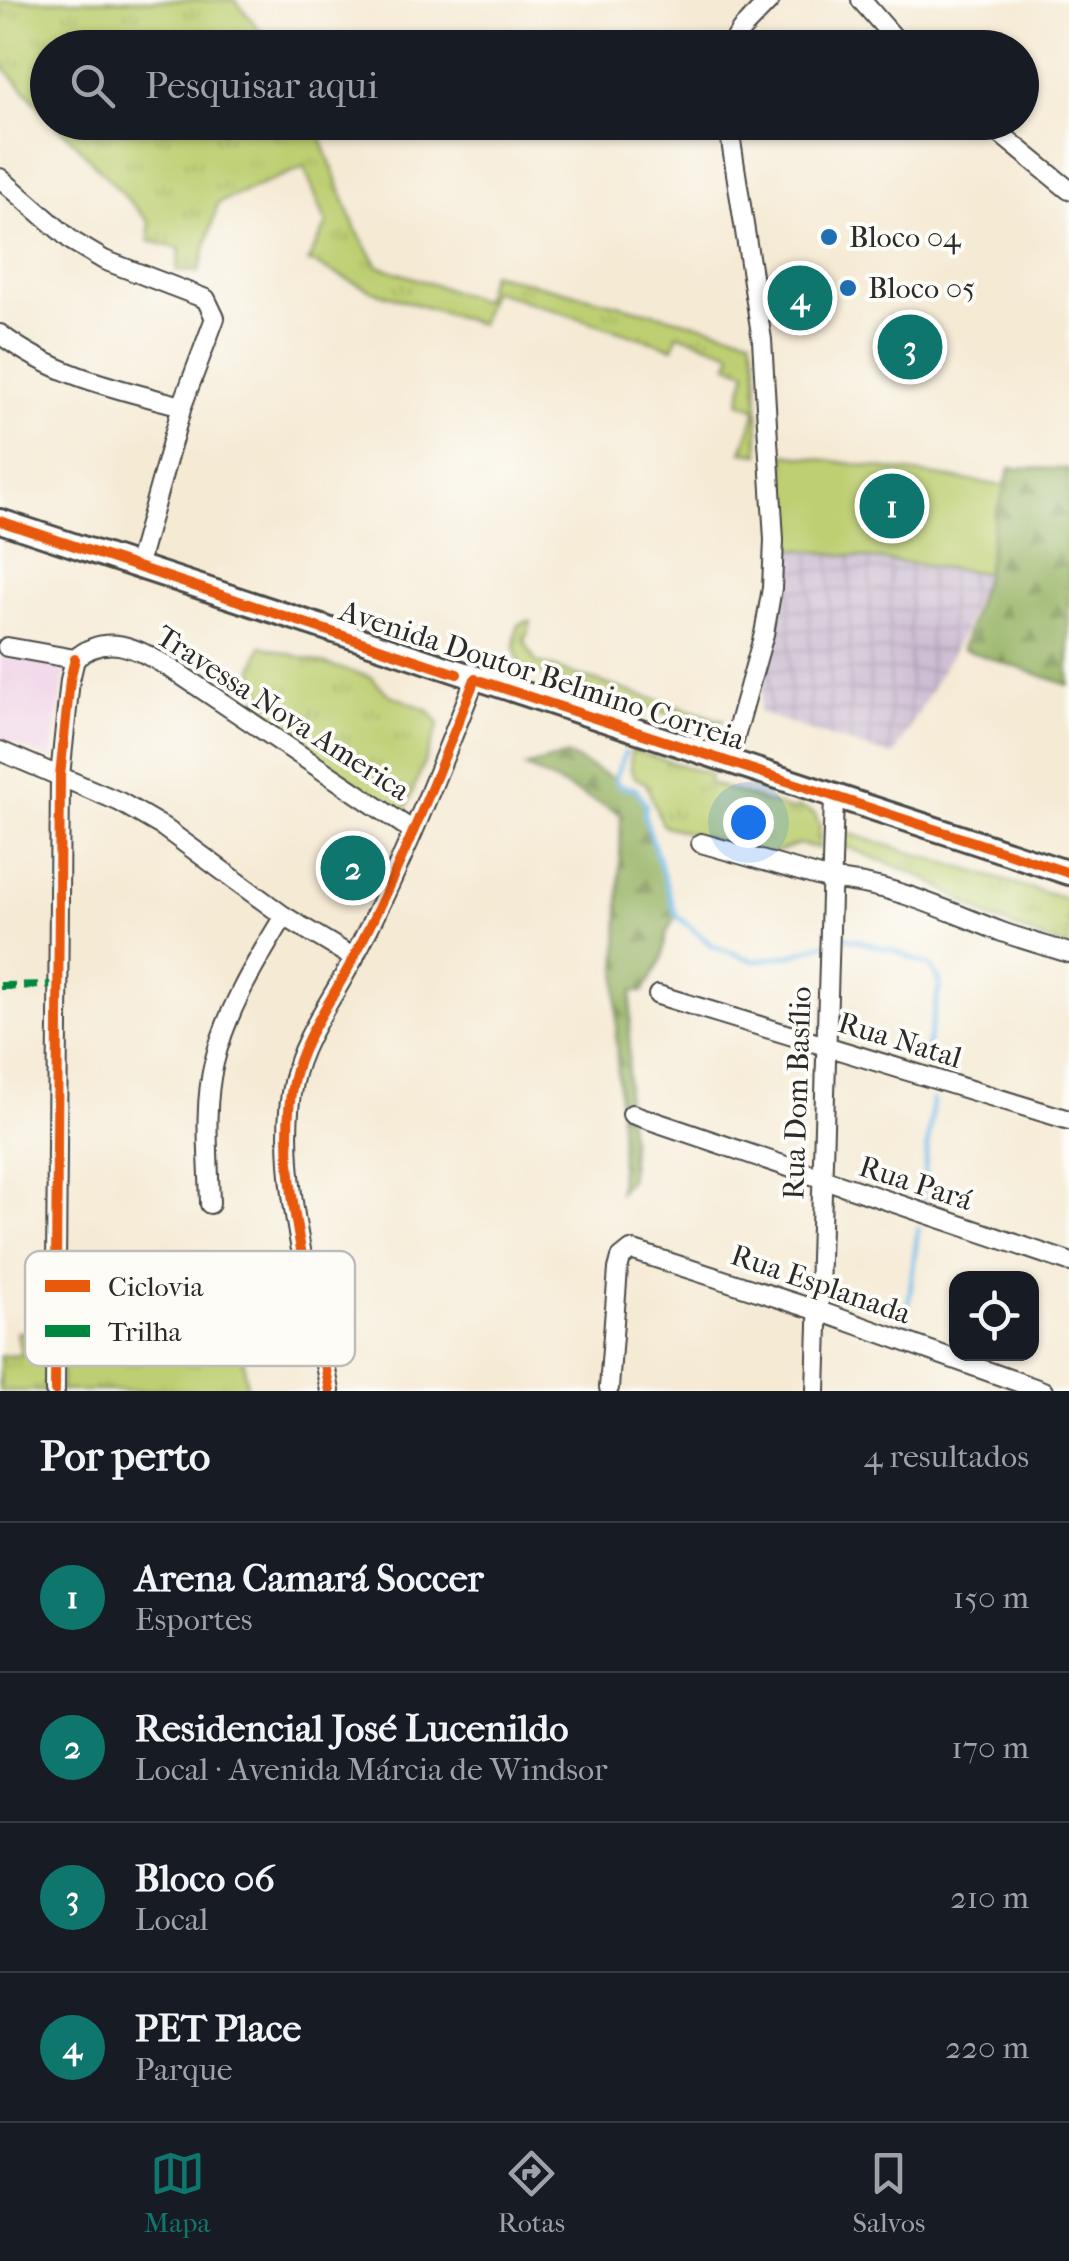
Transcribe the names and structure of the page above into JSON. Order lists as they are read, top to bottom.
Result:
{
  "streets": {
    "main road": ["Avenida Doutor Belmino Correia"],
    "street": [
      "Travessa Nova America",
      "Rua Natal",
      "Rua Dom Basílio",
      "Rua Pará",
      "Rua Esplanada"
    ]
  },
  "crossings": [
    ["Avenida Doutor Belmino Correia", "Rua Dom Basílio"],
    ["Rua Natal", "Rua Dom Basílio"],
    ["Rua Dom Basílio", "Rua Pará"],
    ["Rua Dom Basílio", "Rua Esplanada"]
  ],
  "places": ["Bloco 04", "Bloco 05"],
  "legend": ["Ciclovia", "Trilha"],
  "page": {
    "search": "Pesquisar aqui",
    "pins": [
      "4",
      "3",
      "1",
      "2"
    ],
    "heading": ["Por perto", "4 resultados"],
    "list": [
      {
        "mark": "1",
        "name": "Arena Camará Soccer",
        "note": "Esportes",
        "value": "150 m"
      },
      {
        "mark": "2",
        "name": "Residencial José Lucenildo",
        "note": "Local · Avenida Márcia de Windsor",
        "value": "170 m"
      },
      {
        "mark": "3",
        "name": "Bloco 06",
        "note": "Local",
        "value": "210 m"
      },
      {
        "mark": "4",
        "name": "PET Place",
        "note": "Parque",
        "value": "220 m"
      }
    ],
    "nav": ["Mapa", "Rotas", "Salvos"]
  }
}
